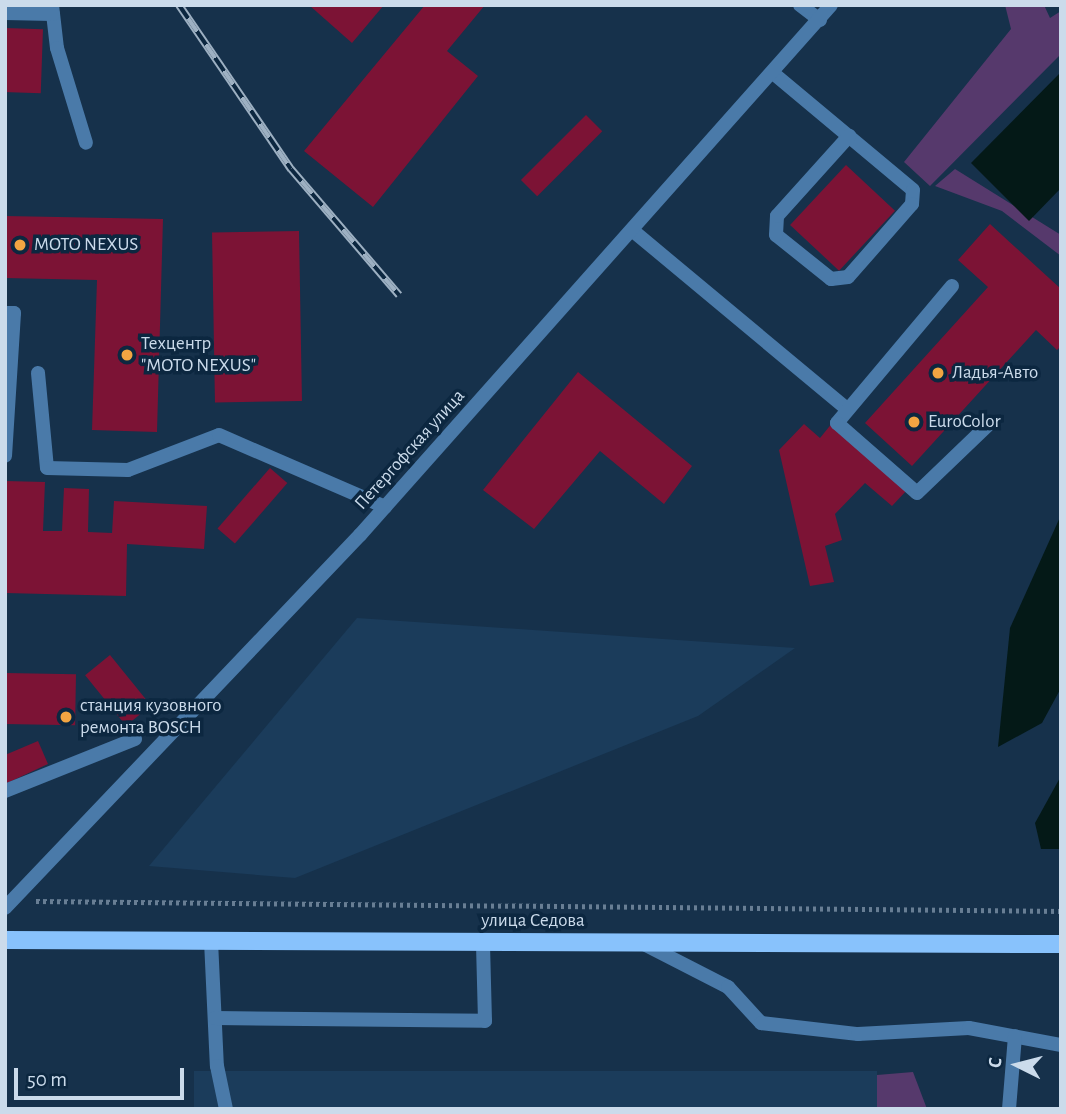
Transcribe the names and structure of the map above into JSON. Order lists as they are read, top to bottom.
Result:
{
  "streets": {
    "main road": ["улица Седова"],
    "street": ["Петергофская улица"]
  },
  "places": [
    "MOTO NEXUS",
    "Техцентр \"MOTO NEXUS\"",
    "Ладья-Авто",
    "EuroColor",
    "станция кузовного ремонта BOSCH"
  ],
  "scale_bar": "50 m",
  "north": "left"
}
